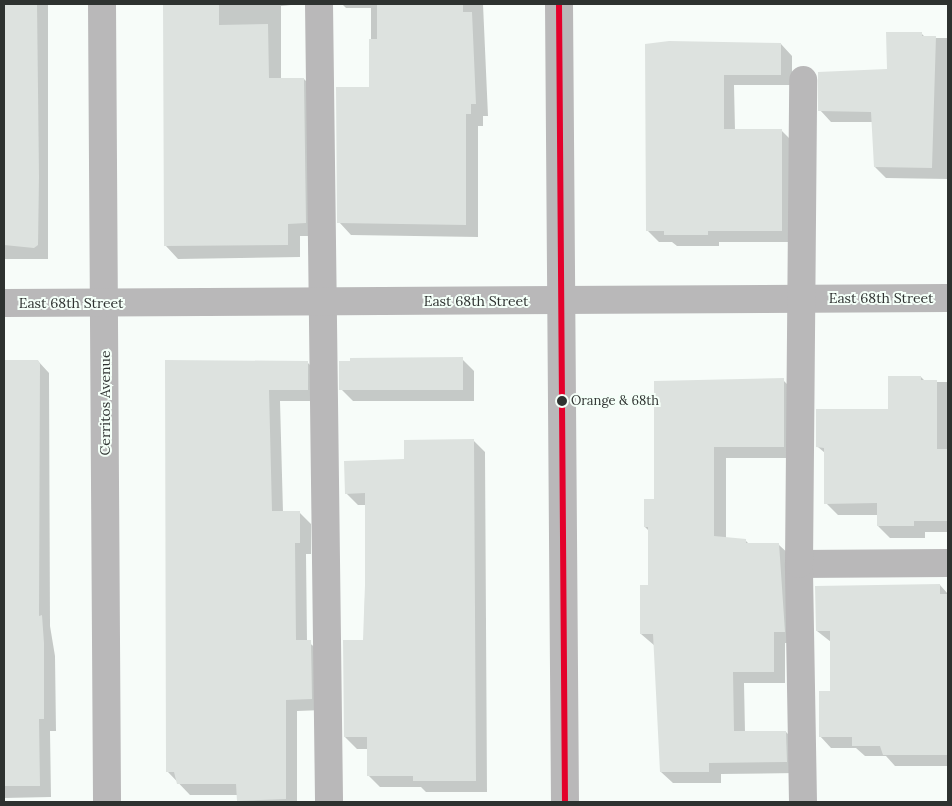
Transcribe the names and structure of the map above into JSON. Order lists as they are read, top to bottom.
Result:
{
  "streets": {
    "street": ["East 68th Street", "Cerritos Avenue"]
  },
  "crossings": [
    ["East 68th Street", "Cerritos Avenue"]
  ],
  "places": ["Orange & 68th"]
}
